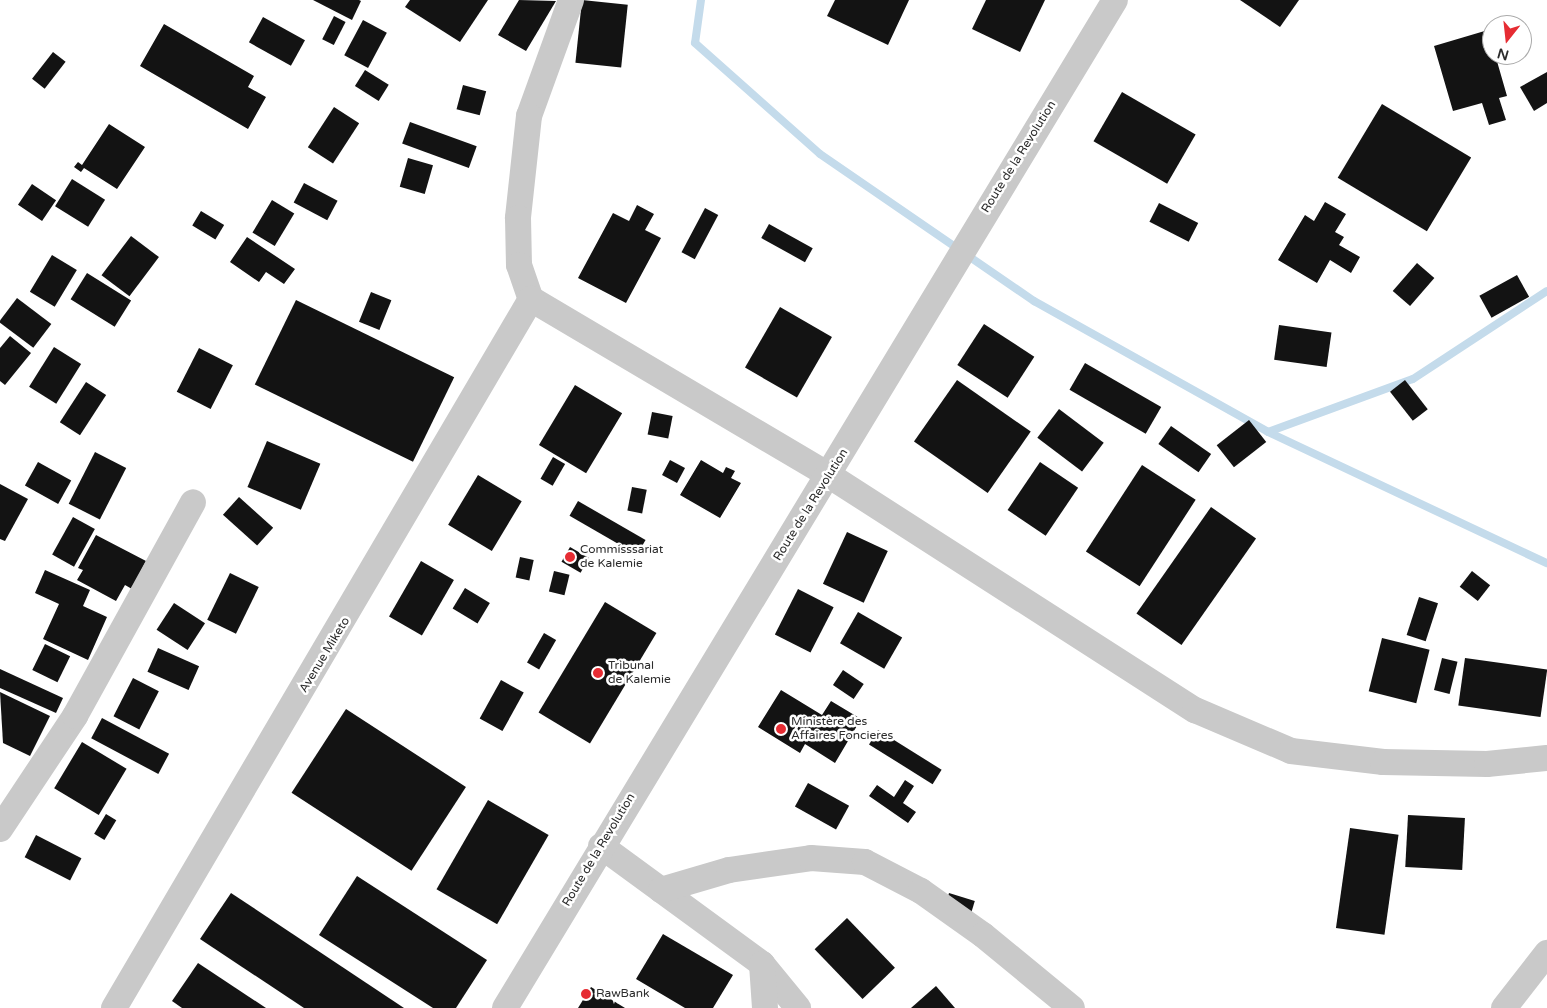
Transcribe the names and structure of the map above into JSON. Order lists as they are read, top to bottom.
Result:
{
  "streets": {
    "street": ["Route de la Revolution", "Avenue Miketo"]
  },
  "places": [
    "Commisssariat de Kalemie",
    "Tribunal de Kalemie",
    "Ministère des Affaires Foncieres",
    "RawBank"
  ],
  "north": "bottom"
}
